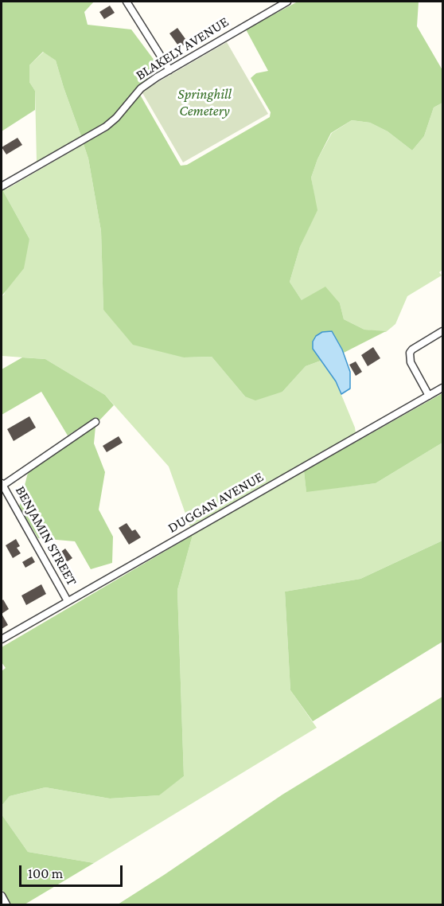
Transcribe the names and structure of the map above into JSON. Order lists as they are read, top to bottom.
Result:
{
  "streets": {
    "street": ["BLAKELY AVENUE", "DUGGAN AVENUE", "BENJAMIN STREET"]
  },
  "crossings": [
    ["DUGGAN AVENUE", "BENJAMIN STREET"]
  ],
  "parks": ["Springhill Cemetery"],
  "scale_bar": "100 m"
}
